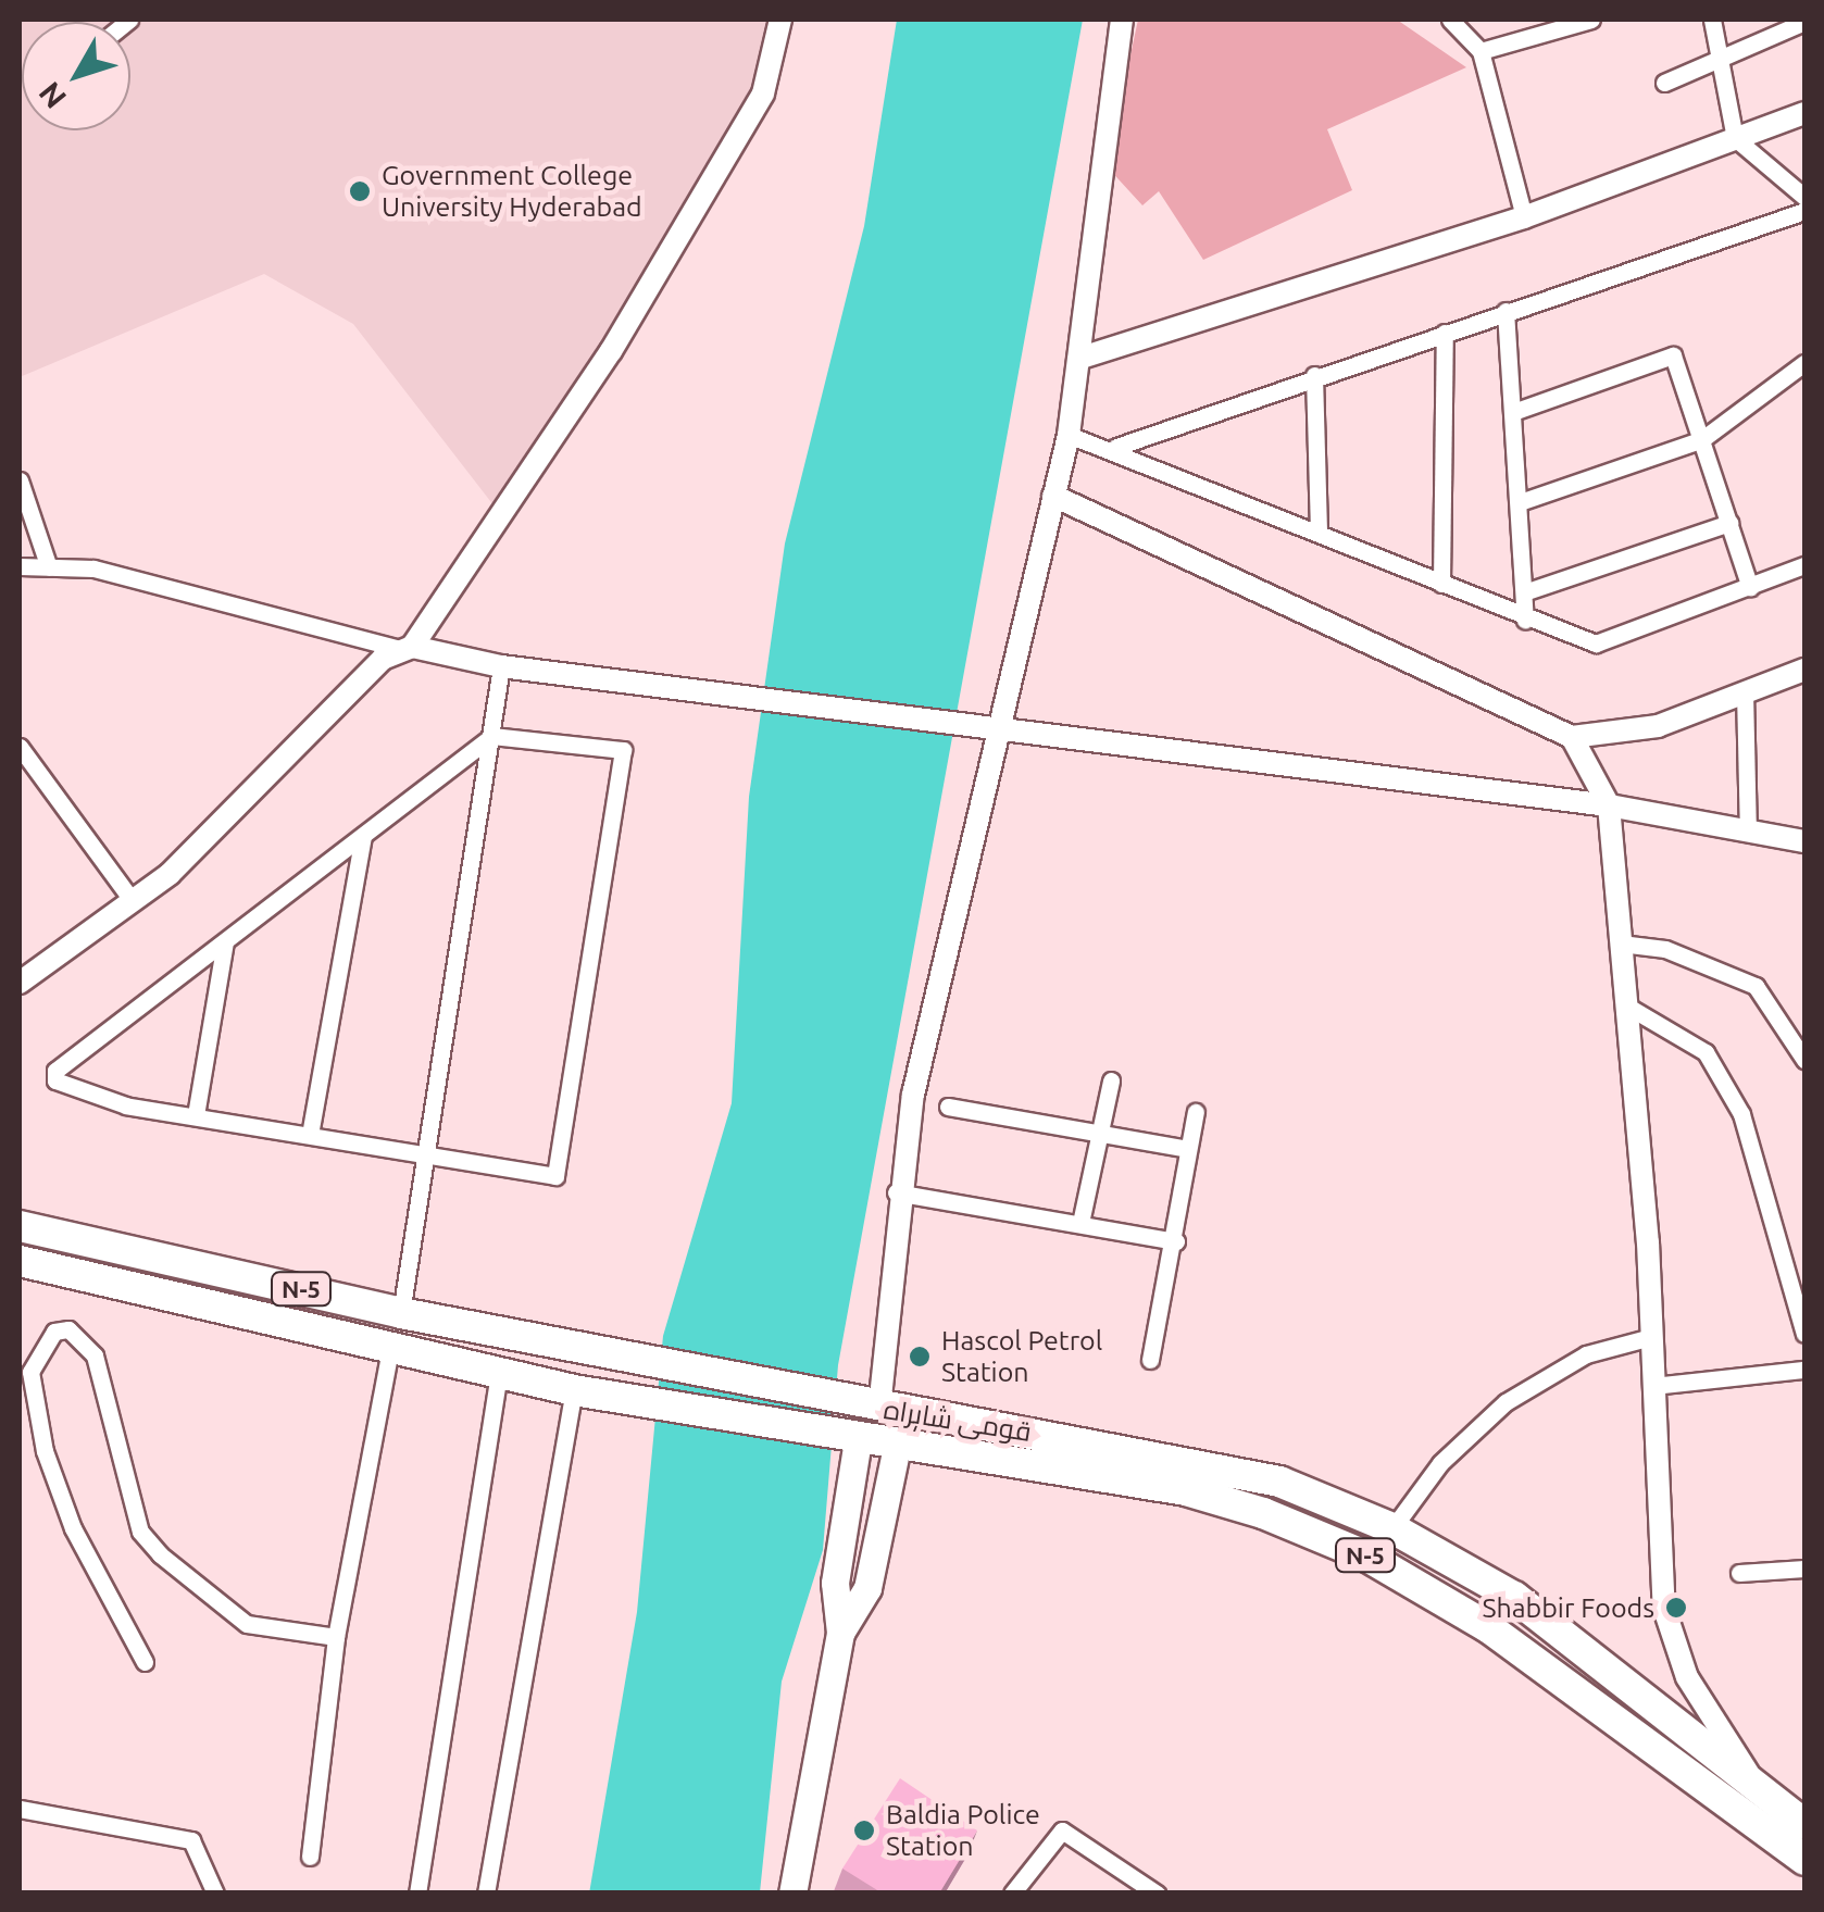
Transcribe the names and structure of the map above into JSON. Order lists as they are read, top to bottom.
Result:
{
  "streets": {
    "highway": ["N-5", "قومی شاہراہ"]
  },
  "places": [
    "Government College University Hyderabad",
    "Hascol Petrol Station",
    "Shabbir Foods",
    "Baldia Police Station"
  ],
  "north": "bottom left"
}
